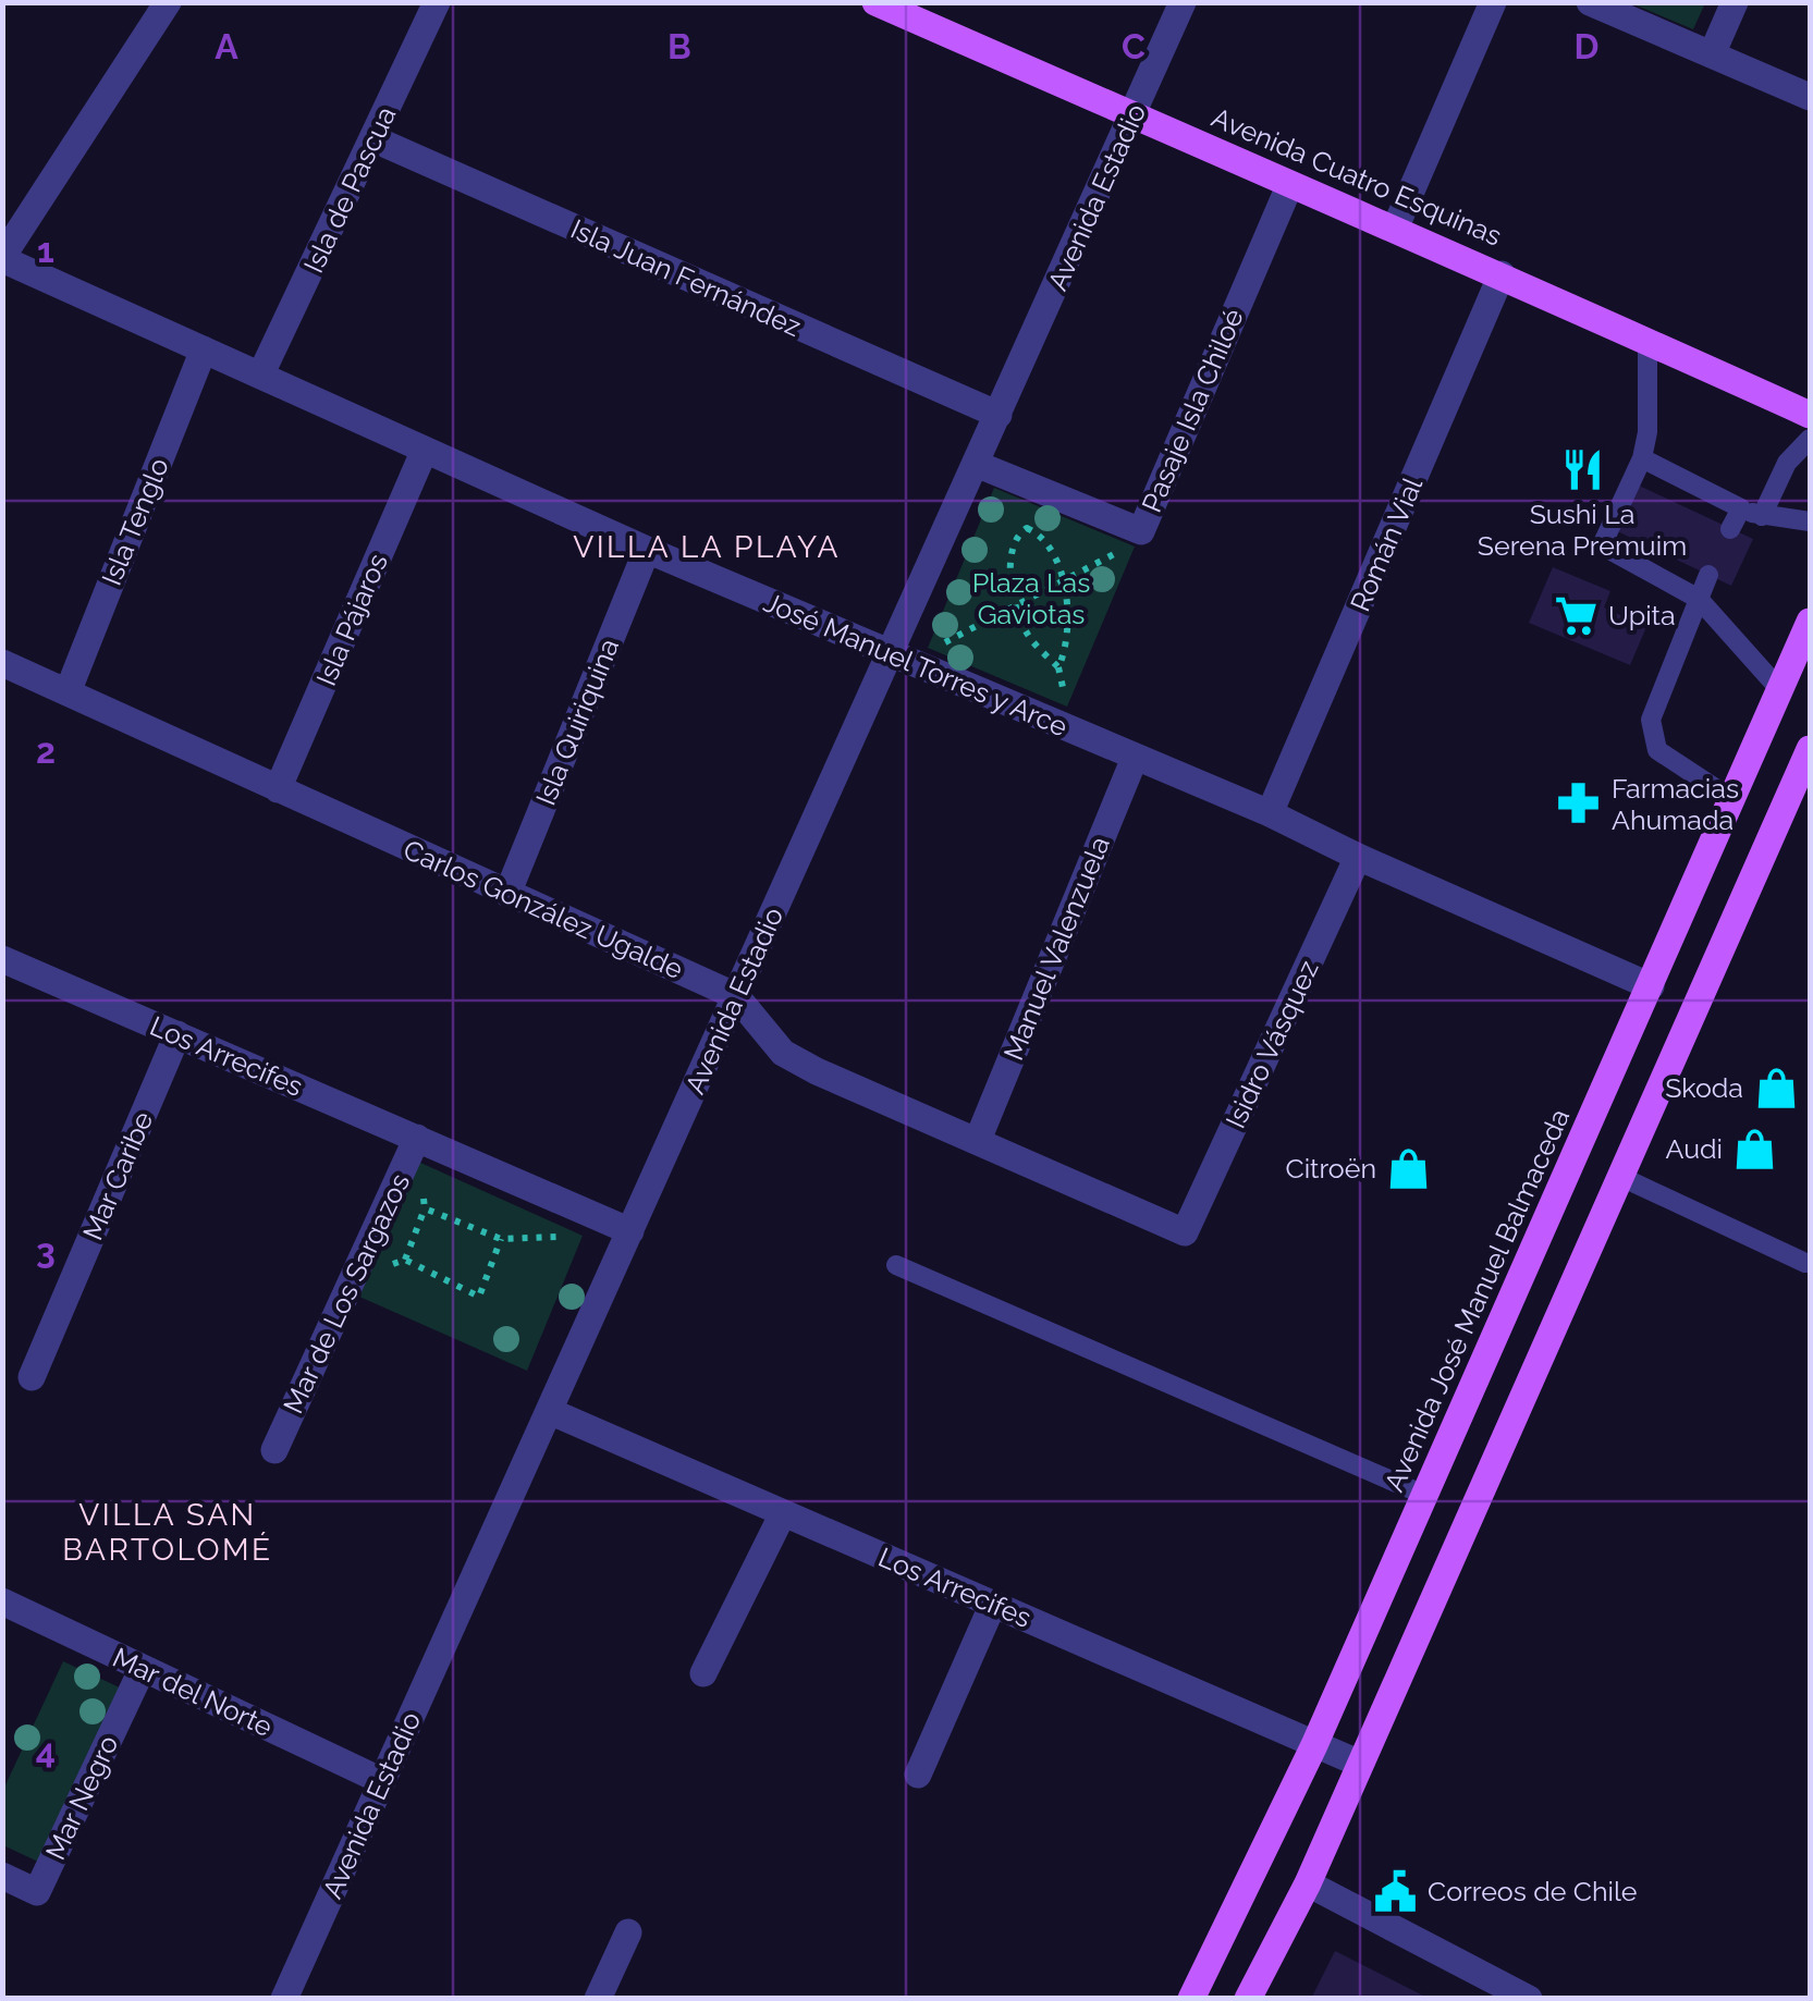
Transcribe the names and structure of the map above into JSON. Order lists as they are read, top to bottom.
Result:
{
  "streets": {
    "main road": ["Avenida Cuatro Esquinas", "Avenida José Manuel Balmaceda"],
    "street": [
      "Isla de Pascua",
      "Avenida Estadio",
      "Isla Juan Fernández",
      "Pasaje Isla Chiloé",
      "Isla Tenglo",
      "Román Vial",
      "Isla Pájaros",
      "José Manuel Torres y Arce",
      "Isla Quiriquina",
      "Carlos González Ugalde",
      "Manuel Valenzuela",
      "Isidro Vásquez",
      "Los Arrecifes",
      "Mar Caribe",
      "Mar de Los Sargazos",
      "Mar del Norte",
      "Mar Negro"
    ]
  },
  "crossings": [
    ["Avenida Cuatro Esquinas", "Avenida Estadio"],
    ["Avenida Cuatro Esquinas", "Pasaje Isla Chiloé"],
    ["Avenida Cuatro Esquinas", "Román Vial"],
    ["Isla de Pascua", "Isla Juan Fernández"],
    ["Isla de Pascua", "José Manuel Torres y Arce"],
    ["Avenida Estadio", "Isla Juan Fernández"],
    ["Avenida Estadio", "Pasaje Isla Chiloé"],
    ["Avenida Estadio", "José Manuel Torres y Arce"],
    ["Avenida Estadio", "Carlos González Ugalde"],
    ["Avenida Estadio", "Los Arrecifes"],
    ["Avenida Estadio", "Mar del Norte"],
    ["Isla Tenglo", "José Manuel Torres y Arce"],
    ["Isla Tenglo", "Carlos González Ugalde"],
    ["Román Vial", "José Manuel Torres y Arce"],
    ["Isla Pájaros", "José Manuel Torres y Arce"],
    ["Isla Pájaros", "Carlos González Ugalde"],
    ["José Manuel Torres y Arce", "Isla Quiriquina"],
    ["José Manuel Torres y Arce", "Manuel Valenzuela"],
    ["José Manuel Torres y Arce", "Isidro Vásquez"],
    ["José Manuel Torres y Arce", "Avenida José Manuel Balmaceda"],
    ["Isla Quiriquina", "Carlos González Ugalde"],
    ["Carlos González Ugalde", "Manuel Valenzuela"],
    ["Carlos González Ugalde", "Isidro Vásquez"],
    ["Los Arrecifes", "Mar Caribe"],
    ["Los Arrecifes", "Mar de Los Sargazos"],
    ["Los Arrecifes", "Avenida José Manuel Balmaceda"],
    ["Mar del Norte", "Mar Negro"]
  ],
  "districts": ["VILLA LA PLAYA", "VILLA SAN BARTOLOMÉ"],
  "parks": ["Plaza Las Gaviotas"],
  "places": {
    "restaurant": ["Sushi La Serena Premuim"],
    "supermarket": ["Upita"],
    "pharmacy": ["Farmacias Ahumada"],
    "shop": ["Skoda", "Audi", "Citroën"],
    "public building": ["Correos de Chile"]
  },
  "grid": {
    "columns": [
      "A",
      "B",
      "C",
      "D"
    ],
    "rows": [
      "1",
      "2",
      "3",
      "4"
    ]
  }
}
